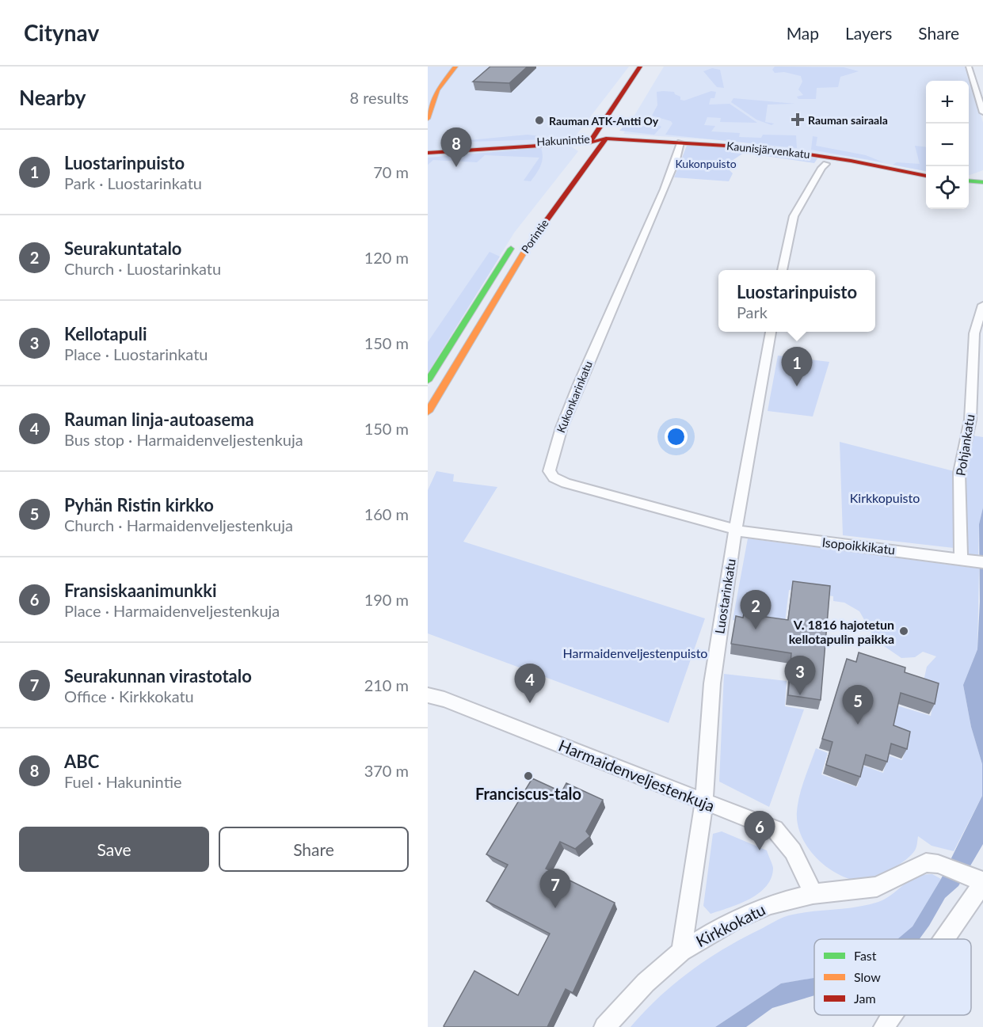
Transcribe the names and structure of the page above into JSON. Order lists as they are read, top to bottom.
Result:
{
  "streets": {
    "main road": ["Hakunintie", "Kaunisjärvenkatu", "Porintie"],
    "street": [
      "Kukonkarinkatu",
      "Pohjankatu",
      "Isopoikkikatu",
      "Luostarinkatu",
      "Harmaidenveljestenkuja",
      "Kirkkokatu"
    ]
  },
  "crossings": [
    ["Hakunintie", "Kaunisjärvenkatu"],
    ["Hakunintie", "Porintie"],
    ["Kaunisjärvenkatu", "Porintie"],
    ["Kaunisjärvenkatu", "Kukonkarinkatu"],
    ["Kukonkarinkatu", "Isopoikkikatu"],
    ["Kukonkarinkatu", "Luostarinkatu"],
    ["Pohjankatu", "Isopoikkikatu"],
    ["Isopoikkikatu", "Luostarinkatu"],
    ["Luostarinkatu", "Harmaidenveljestenkuja"],
    ["Luostarinkatu", "Kirkkokatu"],
    ["Harmaidenveljestenkuja", "Kirkkokatu"]
  ],
  "parks": ["Kukonpuisto", "Kirkkopuisto", "Harmaidenveljestenpuisto"],
  "places": {
    "health": ["Rauman sairaala"],
    "other": ["Rauman ATK-Antti Oy", "V. 1816 hajotetun kellotapulin paikka", "Franciscus-talo"]
  },
  "legend": ["Fast", "Slow", "Jam"],
  "page": {
    "header": "Citynav",
    "nav": ["Map", "Layers", "Share"],
    "heading": ["Nearby", "8 results"],
    "map_buttons": ["+", "−"],
    "pins": [
      "8",
      "1",
      "2",
      "3",
      "4",
      "5",
      "6",
      "7"
    ],
    "list": [
      {
        "mark": "1",
        "name": "Luostarinpuisto",
        "note": "Park · Luostarinkatu",
        "value": "70 m"
      },
      {
        "mark": "2",
        "name": "Seurakuntatalo",
        "note": "Church · Luostarinkatu",
        "value": "120 m"
      },
      {
        "mark": "3",
        "name": "Kellotapuli",
        "note": "Place · Luostarinkatu",
        "value": "150 m"
      },
      {
        "mark": "4",
        "name": "Rauman linja-autoasema",
        "note": "Bus stop · Harmaidenveljestenkuja",
        "value": "150 m"
      },
      {
        "mark": "5",
        "name": "Pyhän Ristin kirkko",
        "note": "Church · Harmaidenveljestenkuja",
        "value": "160 m"
      },
      {
        "mark": "6",
        "name": "Fransiskaanimunkki",
        "note": "Place · Harmaidenveljestenkuja",
        "value": "190 m"
      },
      {
        "mark": "7",
        "name": "Seurakunnan virastotalo",
        "note": "Office · Kirkkokatu",
        "value": "210 m"
      },
      {
        "mark": "8",
        "name": "ABC",
        "note": "Fuel · Hakunintie",
        "value": "370 m"
      }
    ],
    "popup": ["Luostarinpuisto", "Park"],
    "buttons": ["Save", "Share"]
  }
}
